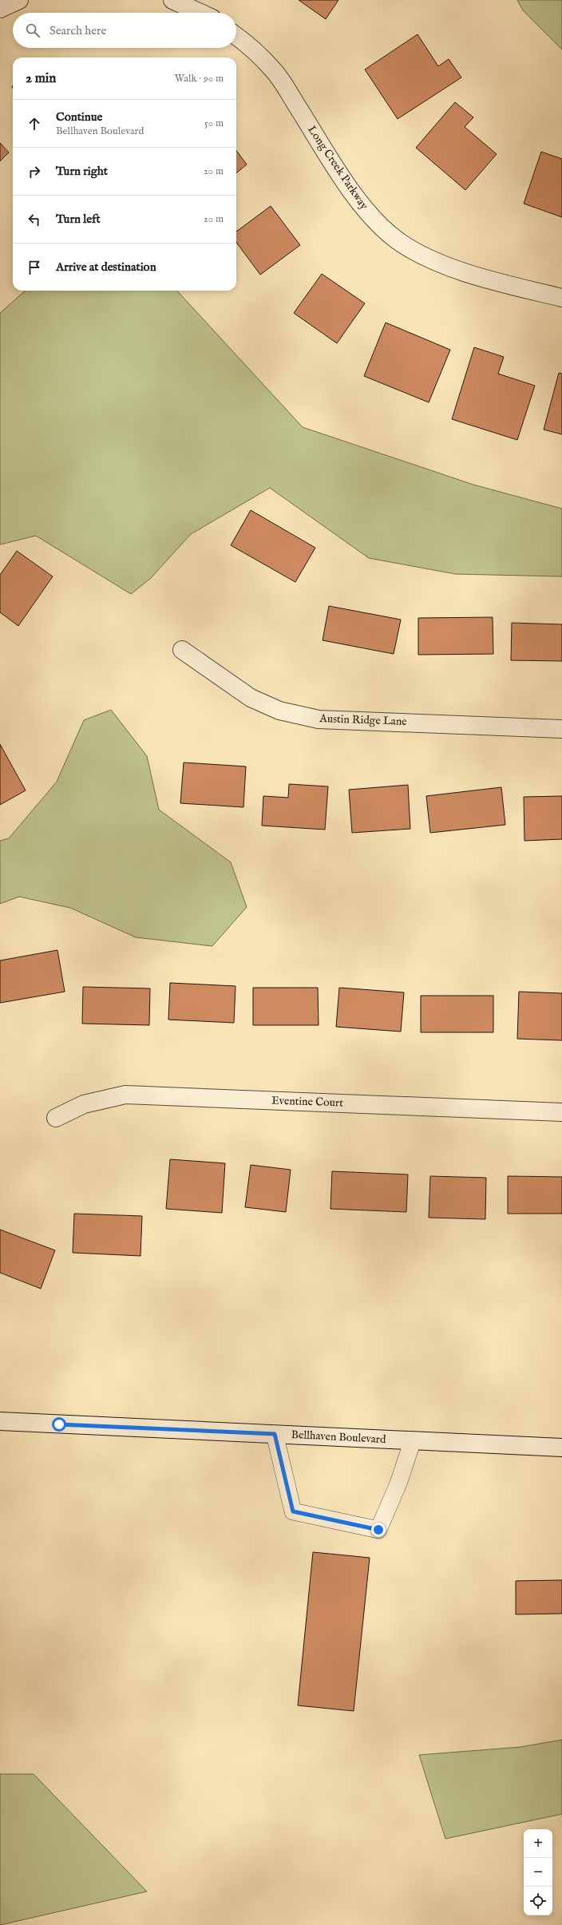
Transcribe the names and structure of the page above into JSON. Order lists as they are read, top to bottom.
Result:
{
  "streets": {
    "street": [
      "Long Creek Parkway",
      "Austin Ridge Lane",
      "Eventine Court",
      "Bellhaven Boulevard"
    ]
  },
  "page": {
    "search": "Search here",
    "heading": ["2 min", "Walk · 90 m"],
    "list": [
      ["Continue", "Bellhaven Boulevard", "50 m"],
      ["Turn right", "20 m"],
      ["Turn left", "20 m"],
      "Arrive at destination"
    ],
    "map_buttons": ["+", "−"]
  }
}
